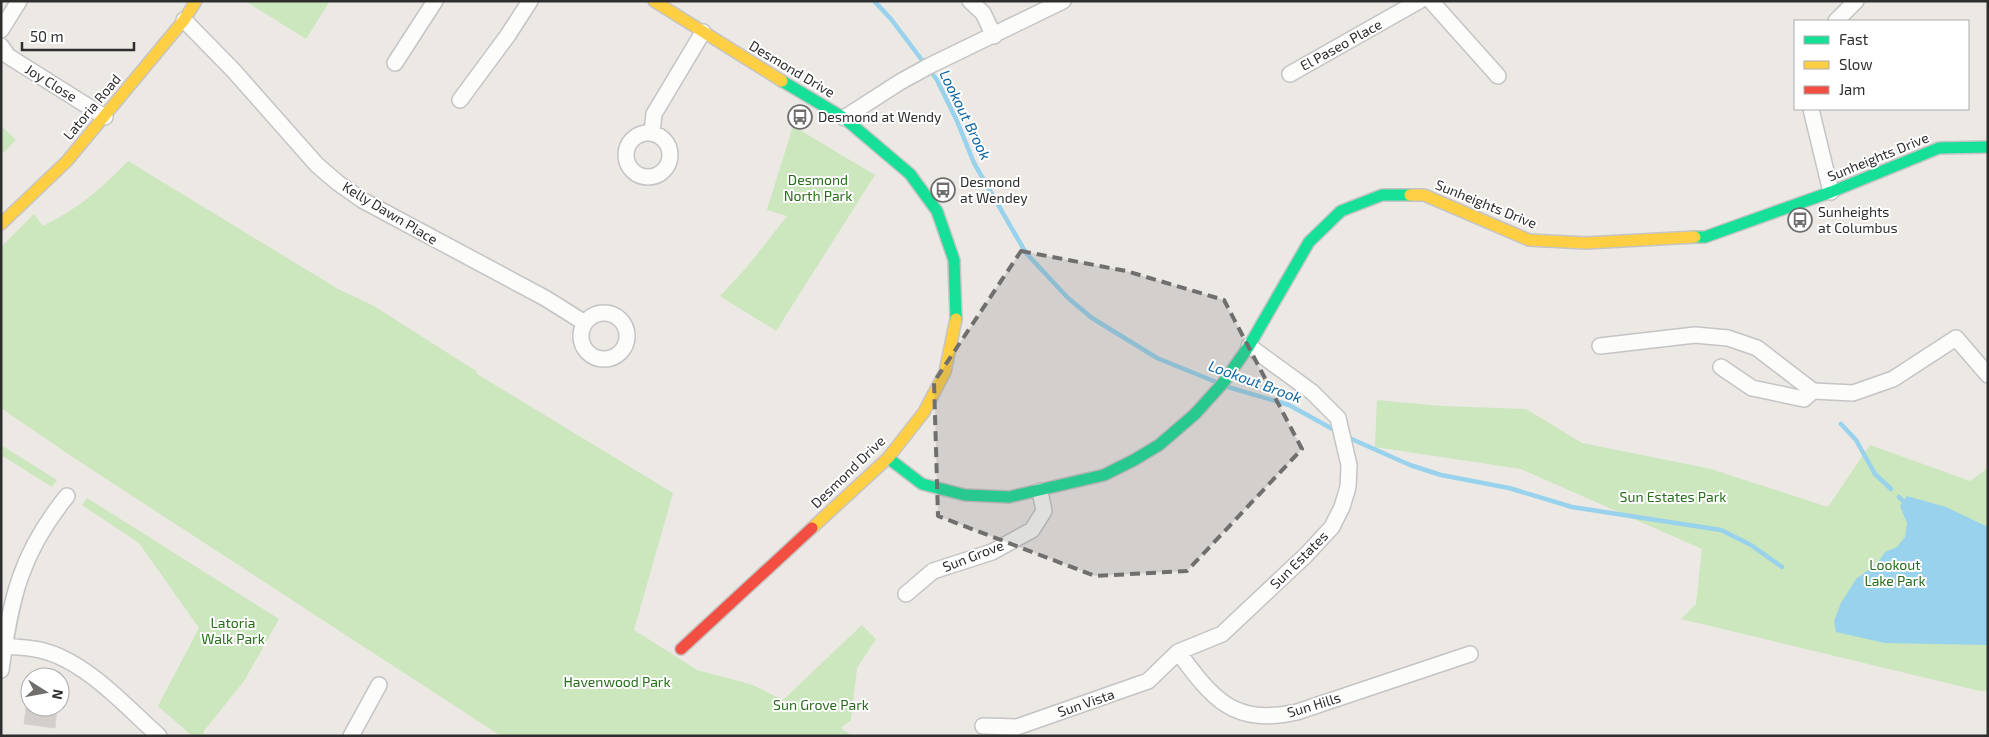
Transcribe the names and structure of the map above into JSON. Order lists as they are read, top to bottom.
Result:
{
  "streets": {
    "street": [
      "El Paseo Place",
      "Desmond Drive",
      "Joy Close",
      "Latoria Road",
      "Sunheights Drive",
      "Kelly Dawn Place",
      "Sun Grove",
      "Sun Estates",
      "Sun Vista",
      "Sun Hills"
    ]
  },
  "crossings": [
    ["Desmond Drive", "Sunheights Drive"],
    ["Joy Close", "Latoria Road"],
    ["Latoria Road", "Kelly Dawn Place"],
    ["Sunheights Drive", "Sun Grove"],
    ["Sunheights Drive", "Sun Estates"],
    ["Sun Estates", "Sun Vista"],
    ["Sun Estates", "Sun Hills"],
    ["Sun Vista", "Sun Hills"]
  ],
  "water": ["Lookout Brook"],
  "parks": [
    "Desmond North Park",
    "Sun Estates Park",
    "Lookout Lake Park",
    "Latoria Walk Park",
    "Havenwood Park",
    "Sun Grove Park"
  ],
  "places": {
    "bus stop": ["Desmond at Wendy", "Desmond at Wendey", "Sunheights at Columbus"]
  },
  "legend": ["Fast", "Slow", "Jam"],
  "scale_bar": "50 m",
  "north": "right"
}
